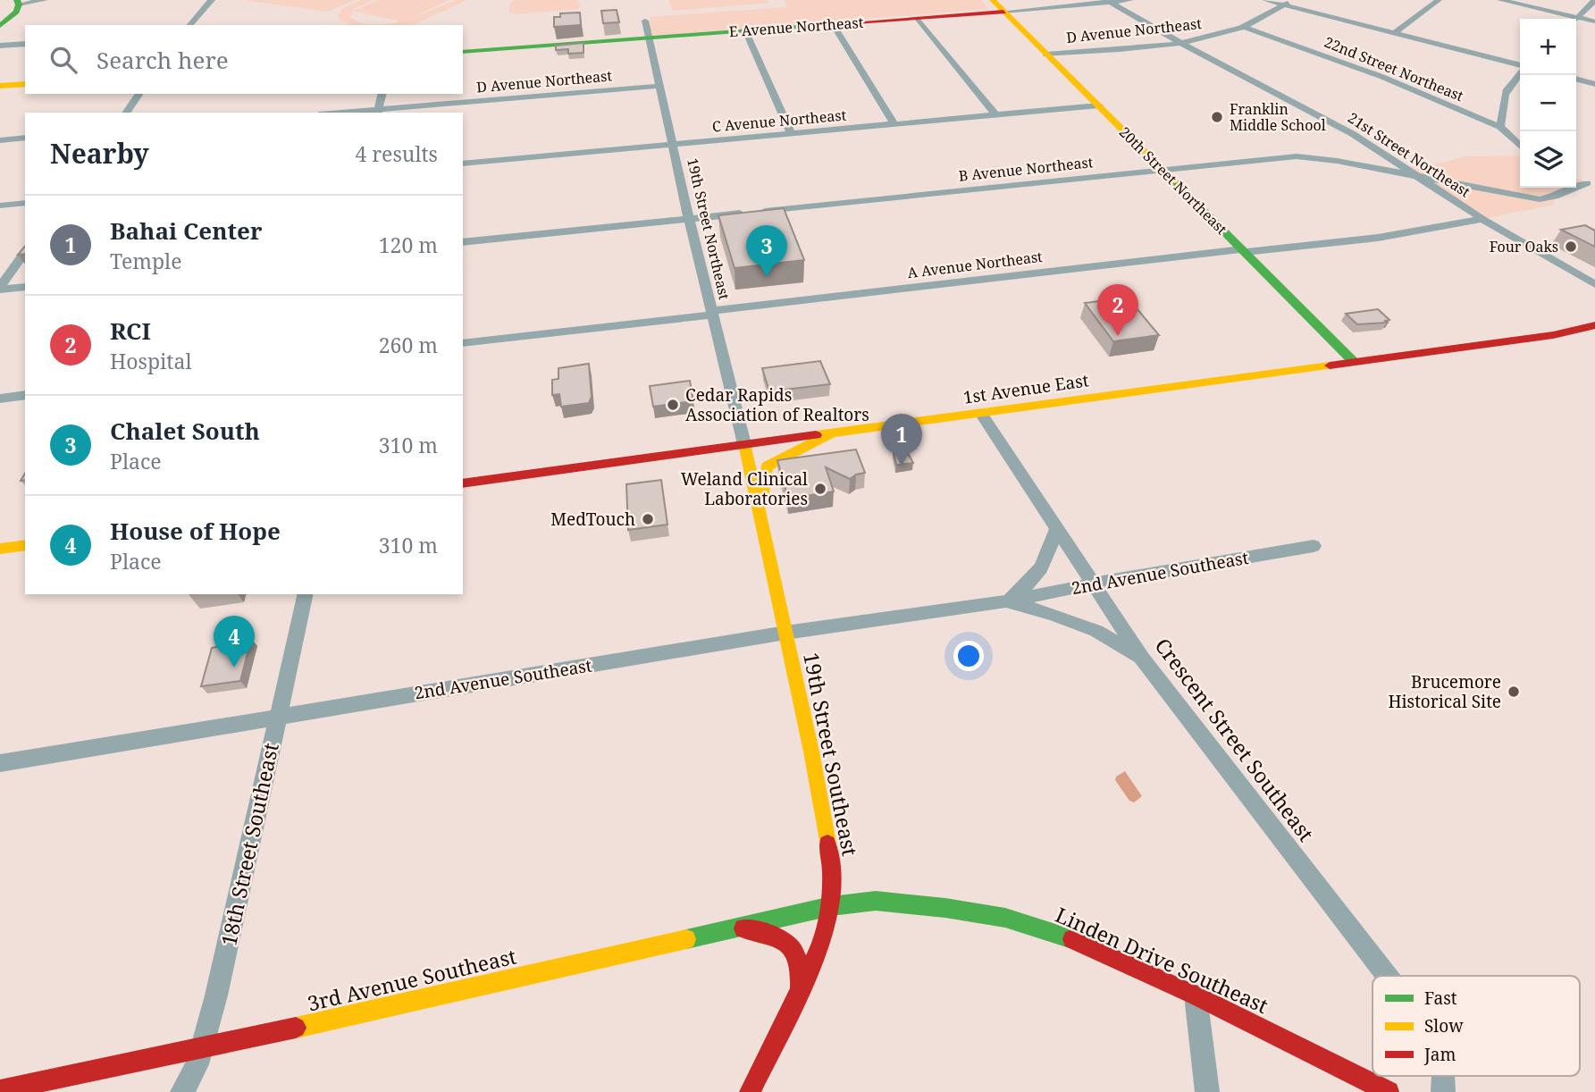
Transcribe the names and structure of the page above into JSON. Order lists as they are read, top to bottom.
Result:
{
  "streets": {
    "street": [
      "E Avenue Northeast",
      "D Avenue Northeast",
      "22nd Street Northeast",
      "C Avenue Northeast",
      "21st Street Northeast",
      "B Avenue Northeast",
      "20th Street Northeast",
      "19th Street Northeast",
      "A Avenue Northeast",
      "1st Avenue East",
      "2nd Avenue Southeast",
      "Crescent Street Southeast",
      "19th Street Southeast",
      "18th Street Southeast",
      "Linden Drive Southeast",
      "3rd Avenue Southeast"
    ]
  },
  "crossings": [
    ["E Avenue Northeast", "21st Street Northeast"],
    ["E Avenue Northeast", "20th Street Northeast"],
    ["E Avenue Northeast", "19th Street Northeast"],
    ["D Avenue Northeast", "22nd Street Northeast"],
    ["D Avenue Northeast", "21st Street Northeast"],
    ["D Avenue Northeast", "20th Street Northeast"],
    ["D Avenue Northeast", "19th Street Northeast"],
    ["C Avenue Northeast", "20th Street Northeast"],
    ["C Avenue Northeast", "19th Street Northeast"],
    ["21st Street Northeast", "B Avenue Northeast"],
    ["21st Street Northeast", "A Avenue Northeast"],
    ["B Avenue Northeast", "20th Street Northeast"],
    ["B Avenue Northeast", "19th Street Northeast"],
    ["20th Street Northeast", "A Avenue Northeast"],
    ["20th Street Northeast", "1st Avenue East"],
    ["19th Street Northeast", "A Avenue Northeast"],
    ["19th Street Northeast", "1st Avenue East"],
    ["19th Street Northeast", "19th Street Southeast"],
    ["1st Avenue East", "Crescent Street Southeast"],
    ["1st Avenue East", "19th Street Southeast"],
    ["2nd Avenue Southeast", "Crescent Street Southeast"],
    ["2nd Avenue Southeast", "19th Street Southeast"],
    ["2nd Avenue Southeast", "18th Street Southeast"],
    ["19th Street Southeast", "Linden Drive Southeast"],
    ["19th Street Southeast", "3rd Avenue Southeast"],
    ["18th Street Southeast", "3rd Avenue Southeast"],
    ["Linden Drive Southeast", "3rd Avenue Southeast"]
  ],
  "places": [
    "Franklin Middle School",
    "Four Oaks",
    "Cedar Rapids Association of Realtors",
    "Weland Clinical Laboratories",
    "MedTouch",
    "Brucemore Historical Site"
  ],
  "legend": ["Fast", "Slow", "Jam"],
  "page": {
    "map_buttons": ["+", "−"],
    "search": "Search here",
    "heading": ["Nearby", "4 results"],
    "list": [
      {
        "mark": "1",
        "name": "Bahai Center",
        "note": "Temple",
        "value": "120 m"
      },
      {
        "mark": "2",
        "name": "RCI",
        "note": "Hospital",
        "value": "260 m"
      },
      {
        "mark": "3",
        "name": "Chalet South",
        "note": "Place",
        "value": "310 m"
      },
      {
        "mark": "4",
        "name": "House of Hope",
        "note": "Place",
        "value": "310 m"
      }
    ],
    "pins": [
      "3",
      "2",
      "1",
      "4"
    ]
  }
}
